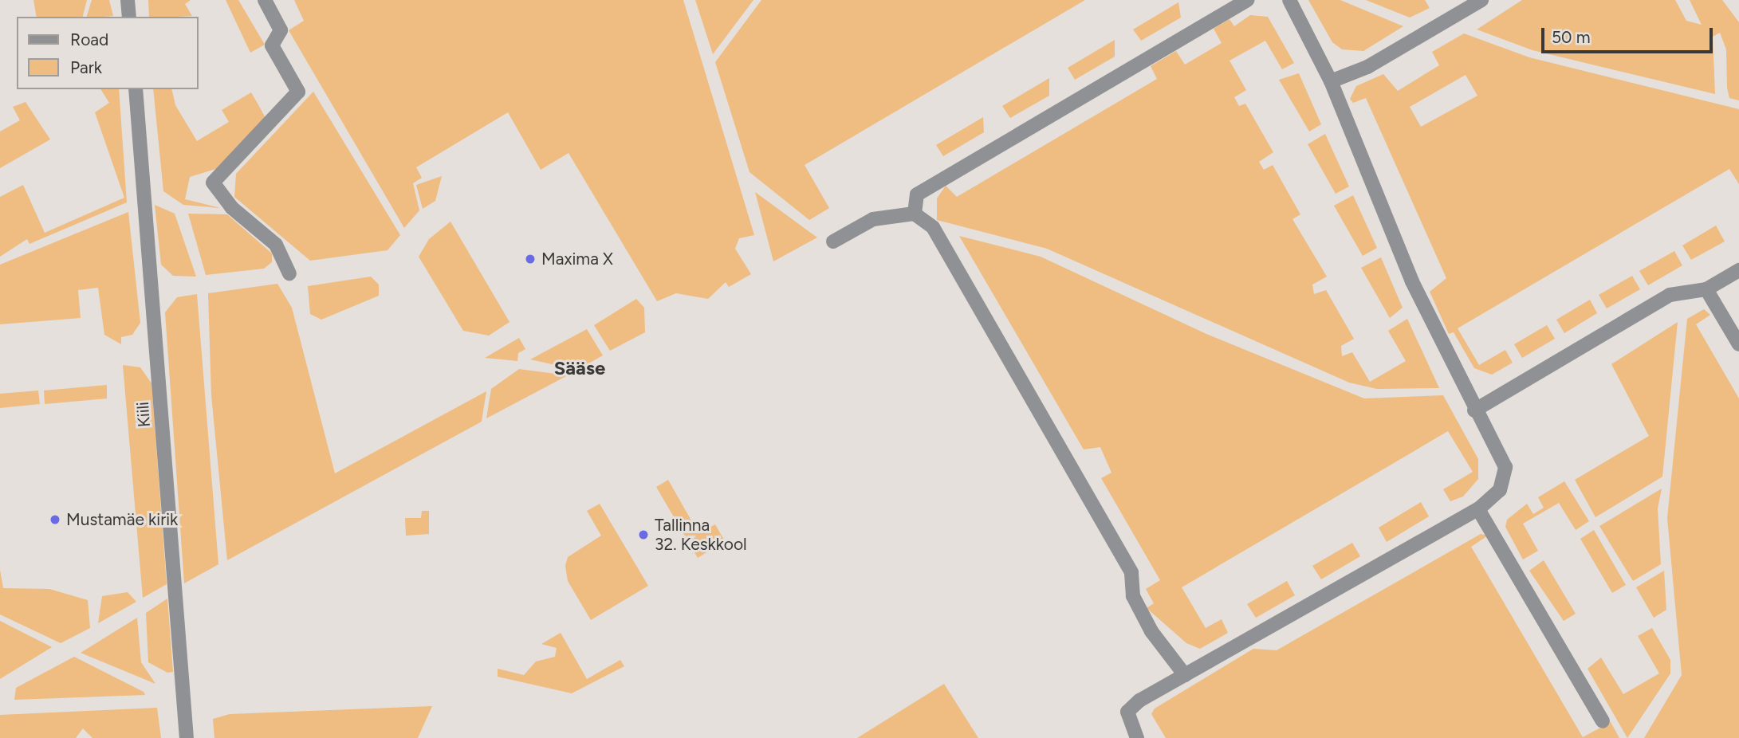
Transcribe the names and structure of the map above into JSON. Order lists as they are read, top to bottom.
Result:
{
  "streets": {
    "street": ["Kiili"]
  },
  "districts": ["Sääse"],
  "places": ["Maxima X", "Mustamäe kirik", "Tallinna 32. Keskkool"],
  "legend": ["Road", "Park"],
  "scale_bar": "50 m"
}
